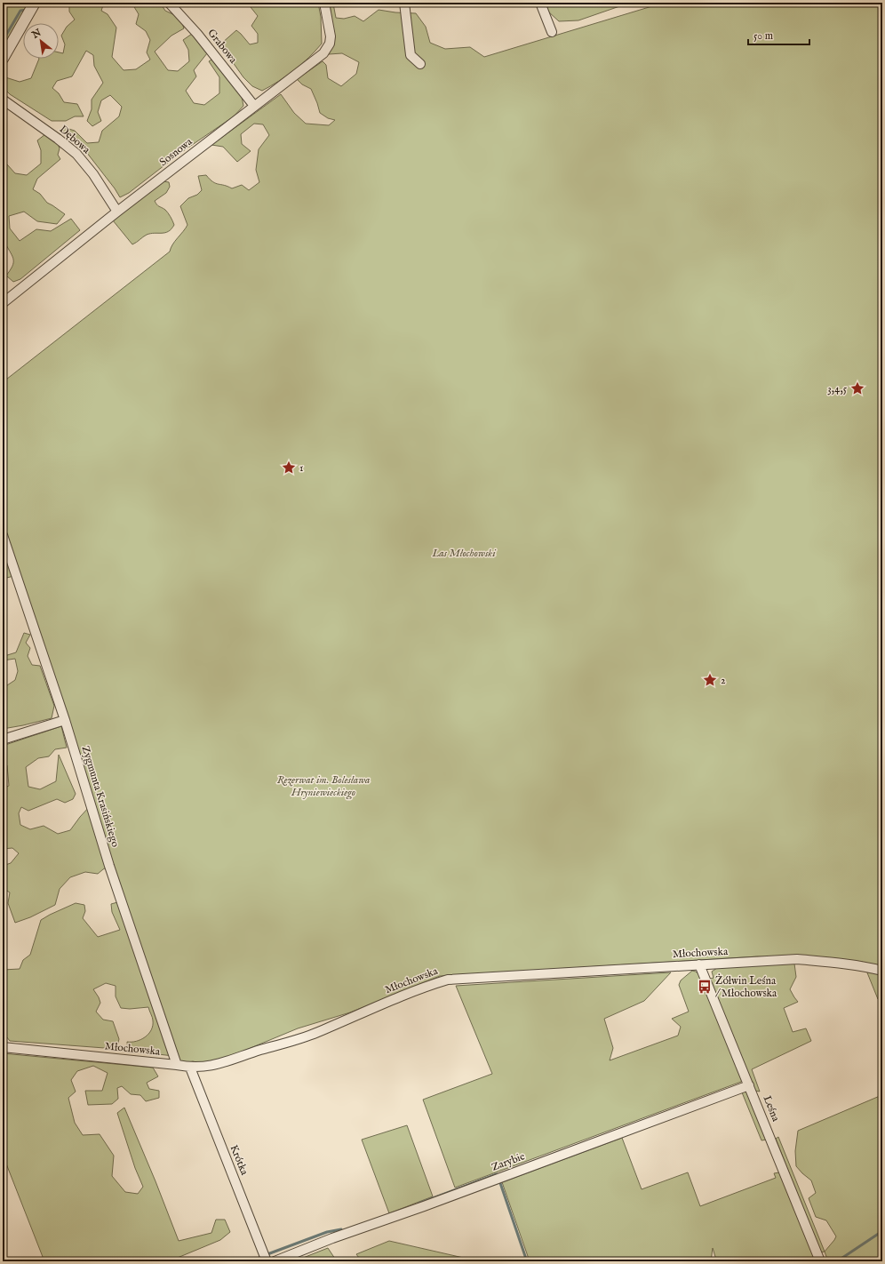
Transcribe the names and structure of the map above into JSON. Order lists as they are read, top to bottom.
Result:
{
  "streets": {
    "street": [
      "Grabowa",
      "Dębowa",
      "Sosnowa",
      "Zygmunta Krasińskiego",
      "Młochowska",
      "Leśna",
      "Krótka",
      "Zarybie"
    ]
  },
  "crossings": [
    ["Grabowa", "Sosnowa"],
    ["Dębowa", "Sosnowa"],
    ["Zygmunta Krasińskiego", "Młochowska"],
    ["Młochowska", "Leśna"],
    ["Młochowska", "Krótka"],
    ["Leśna", "Zarybie"]
  ],
  "parks": ["Las Młochowski", "Rezerwat im. Bolesława Hryniewieckiego"],
  "places": {
    "place": ["3,4,5", "1", "2"],
    "bus stop": ["Żółwin Leśna / Młochowska"]
  },
  "scale_bar": "50 m",
  "north": "top left"
}
